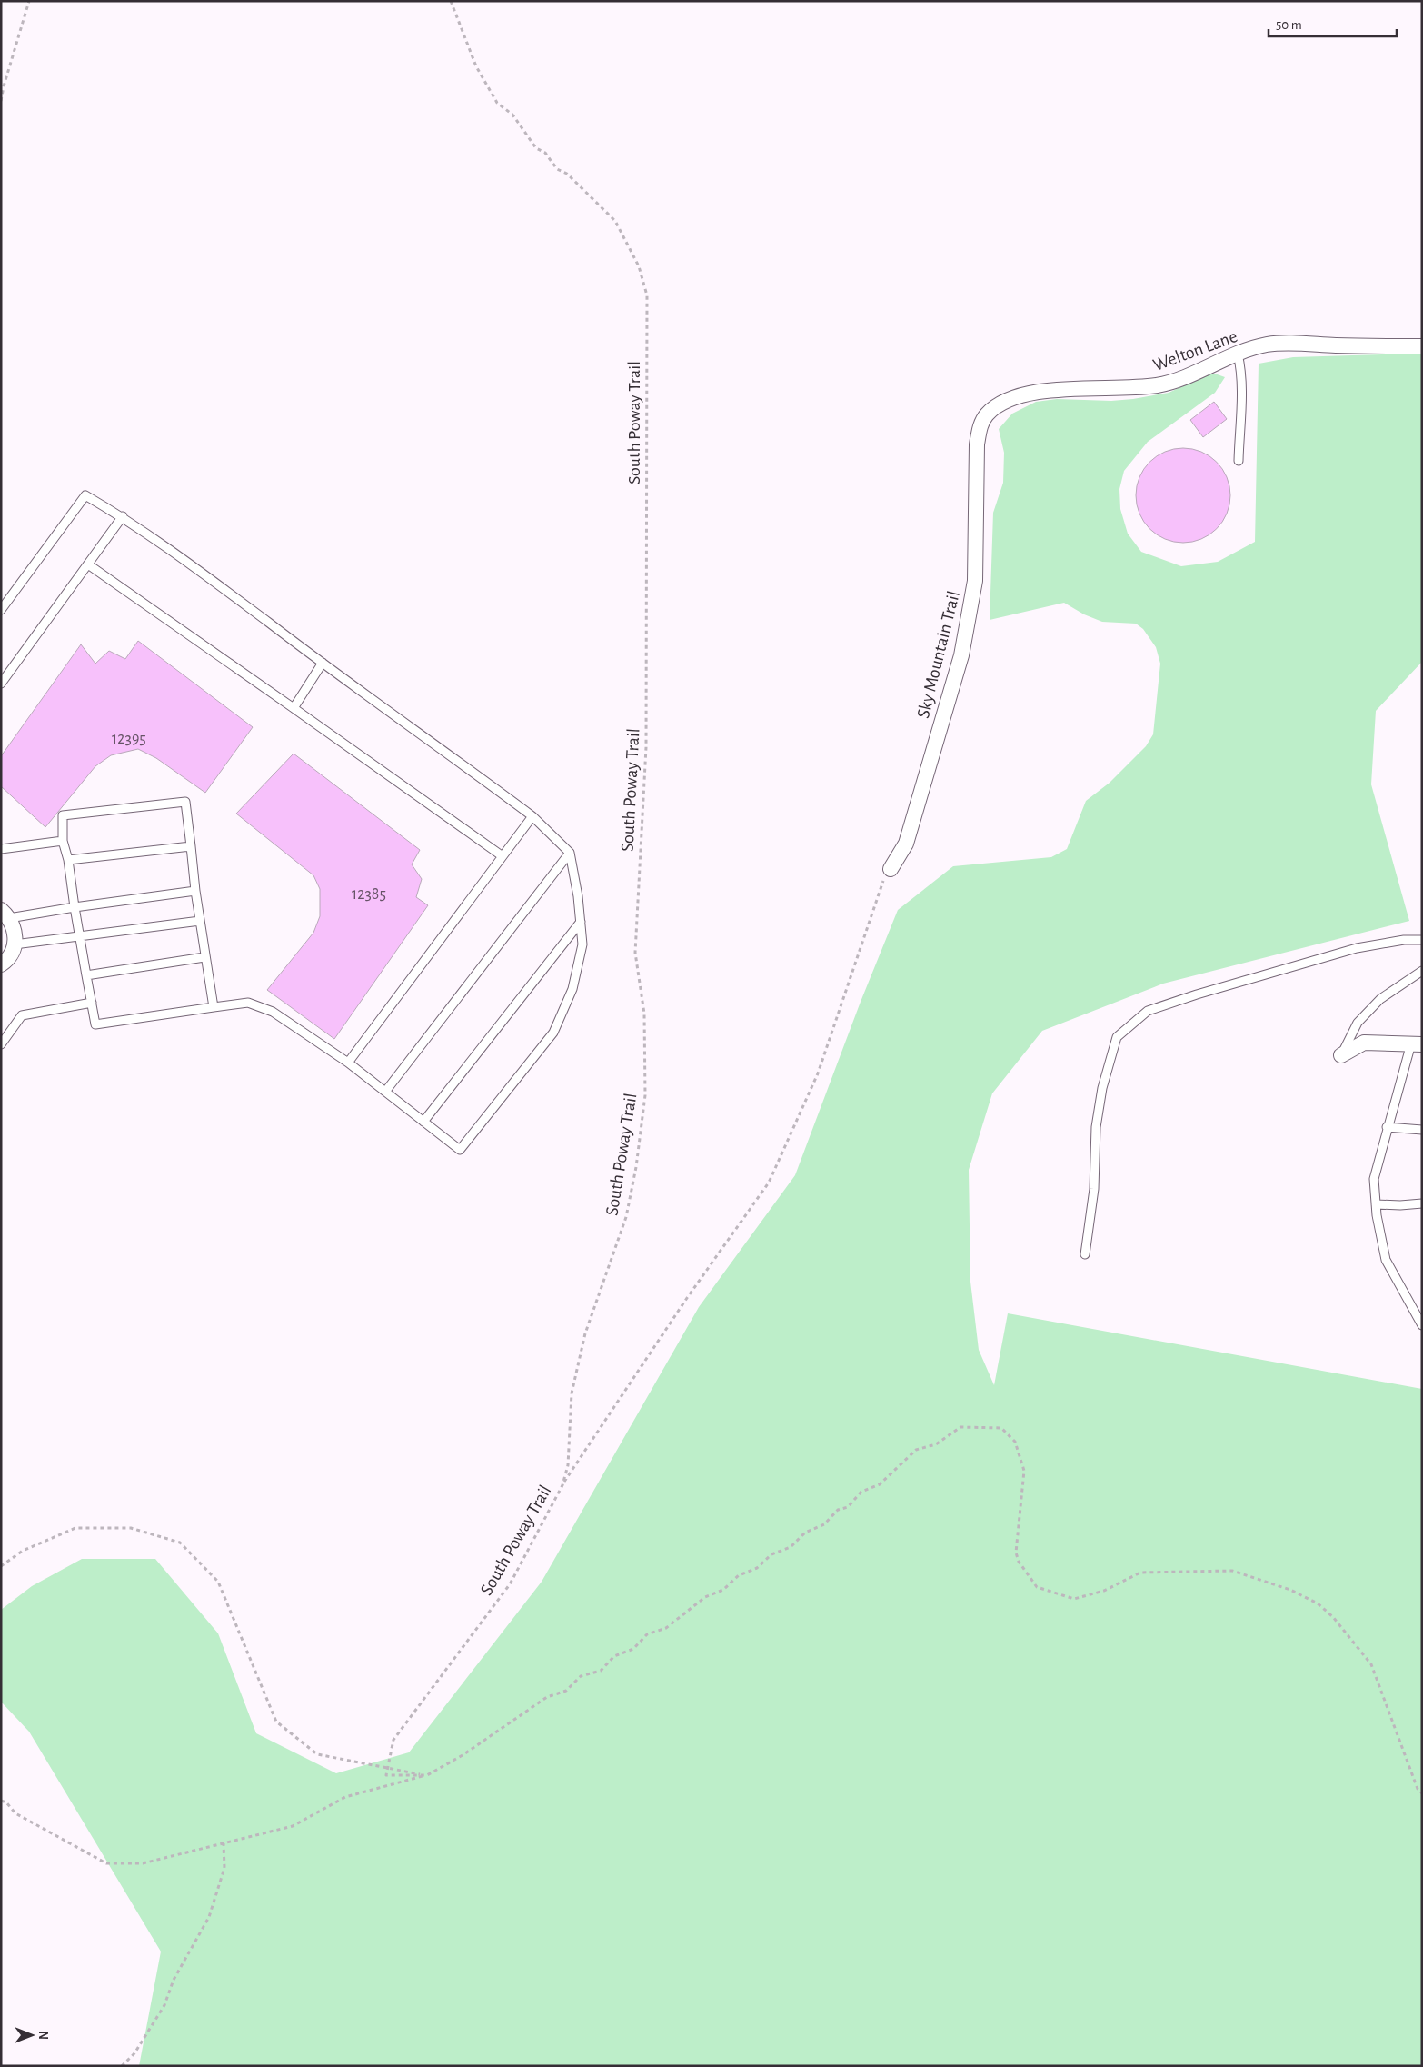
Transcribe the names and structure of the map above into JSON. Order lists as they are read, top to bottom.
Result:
{
  "streets": {
    "street": ["Welton Lane", "Sky Mountain Trail"],
    "path": ["South Poway Trail"]
  },
  "crossings": [
    ["Welton Lane", "Sky Mountain Trail"]
  ],
  "house_numbers": ["12395", "12385"],
  "scale_bar": "50 m",
  "north": "right"
}
